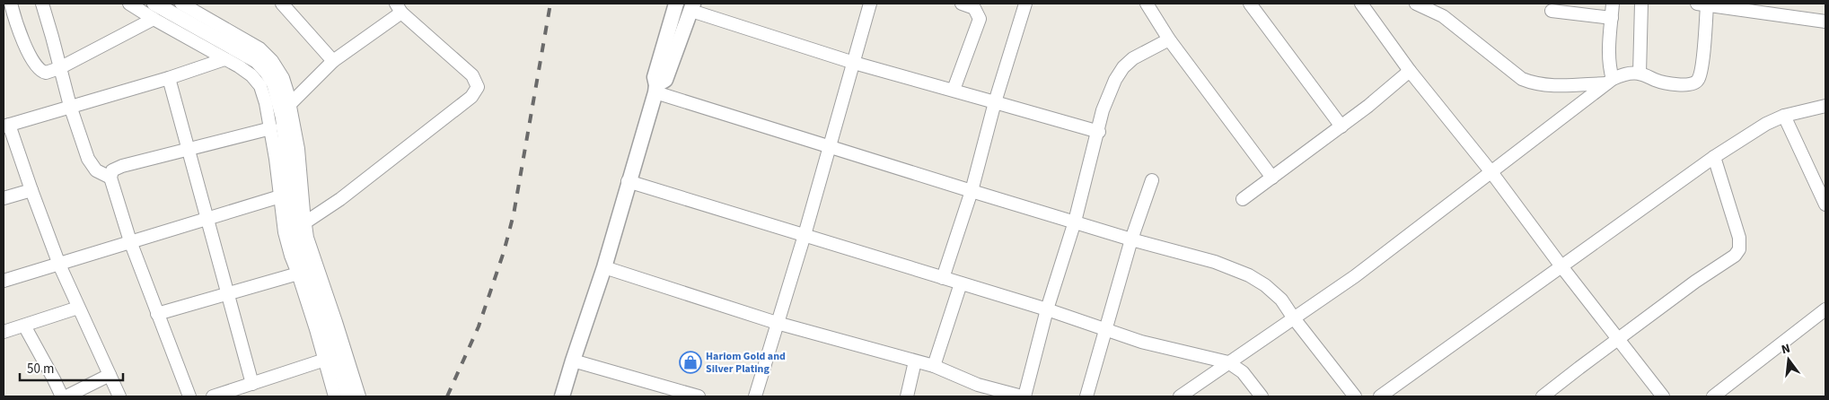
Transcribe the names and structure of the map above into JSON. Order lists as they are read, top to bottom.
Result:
{
  "places": {
    "shop": ["Hariom Gold and Silver Plating"]
  },
  "scale_bar": "50 m",
  "north": "top"
}
